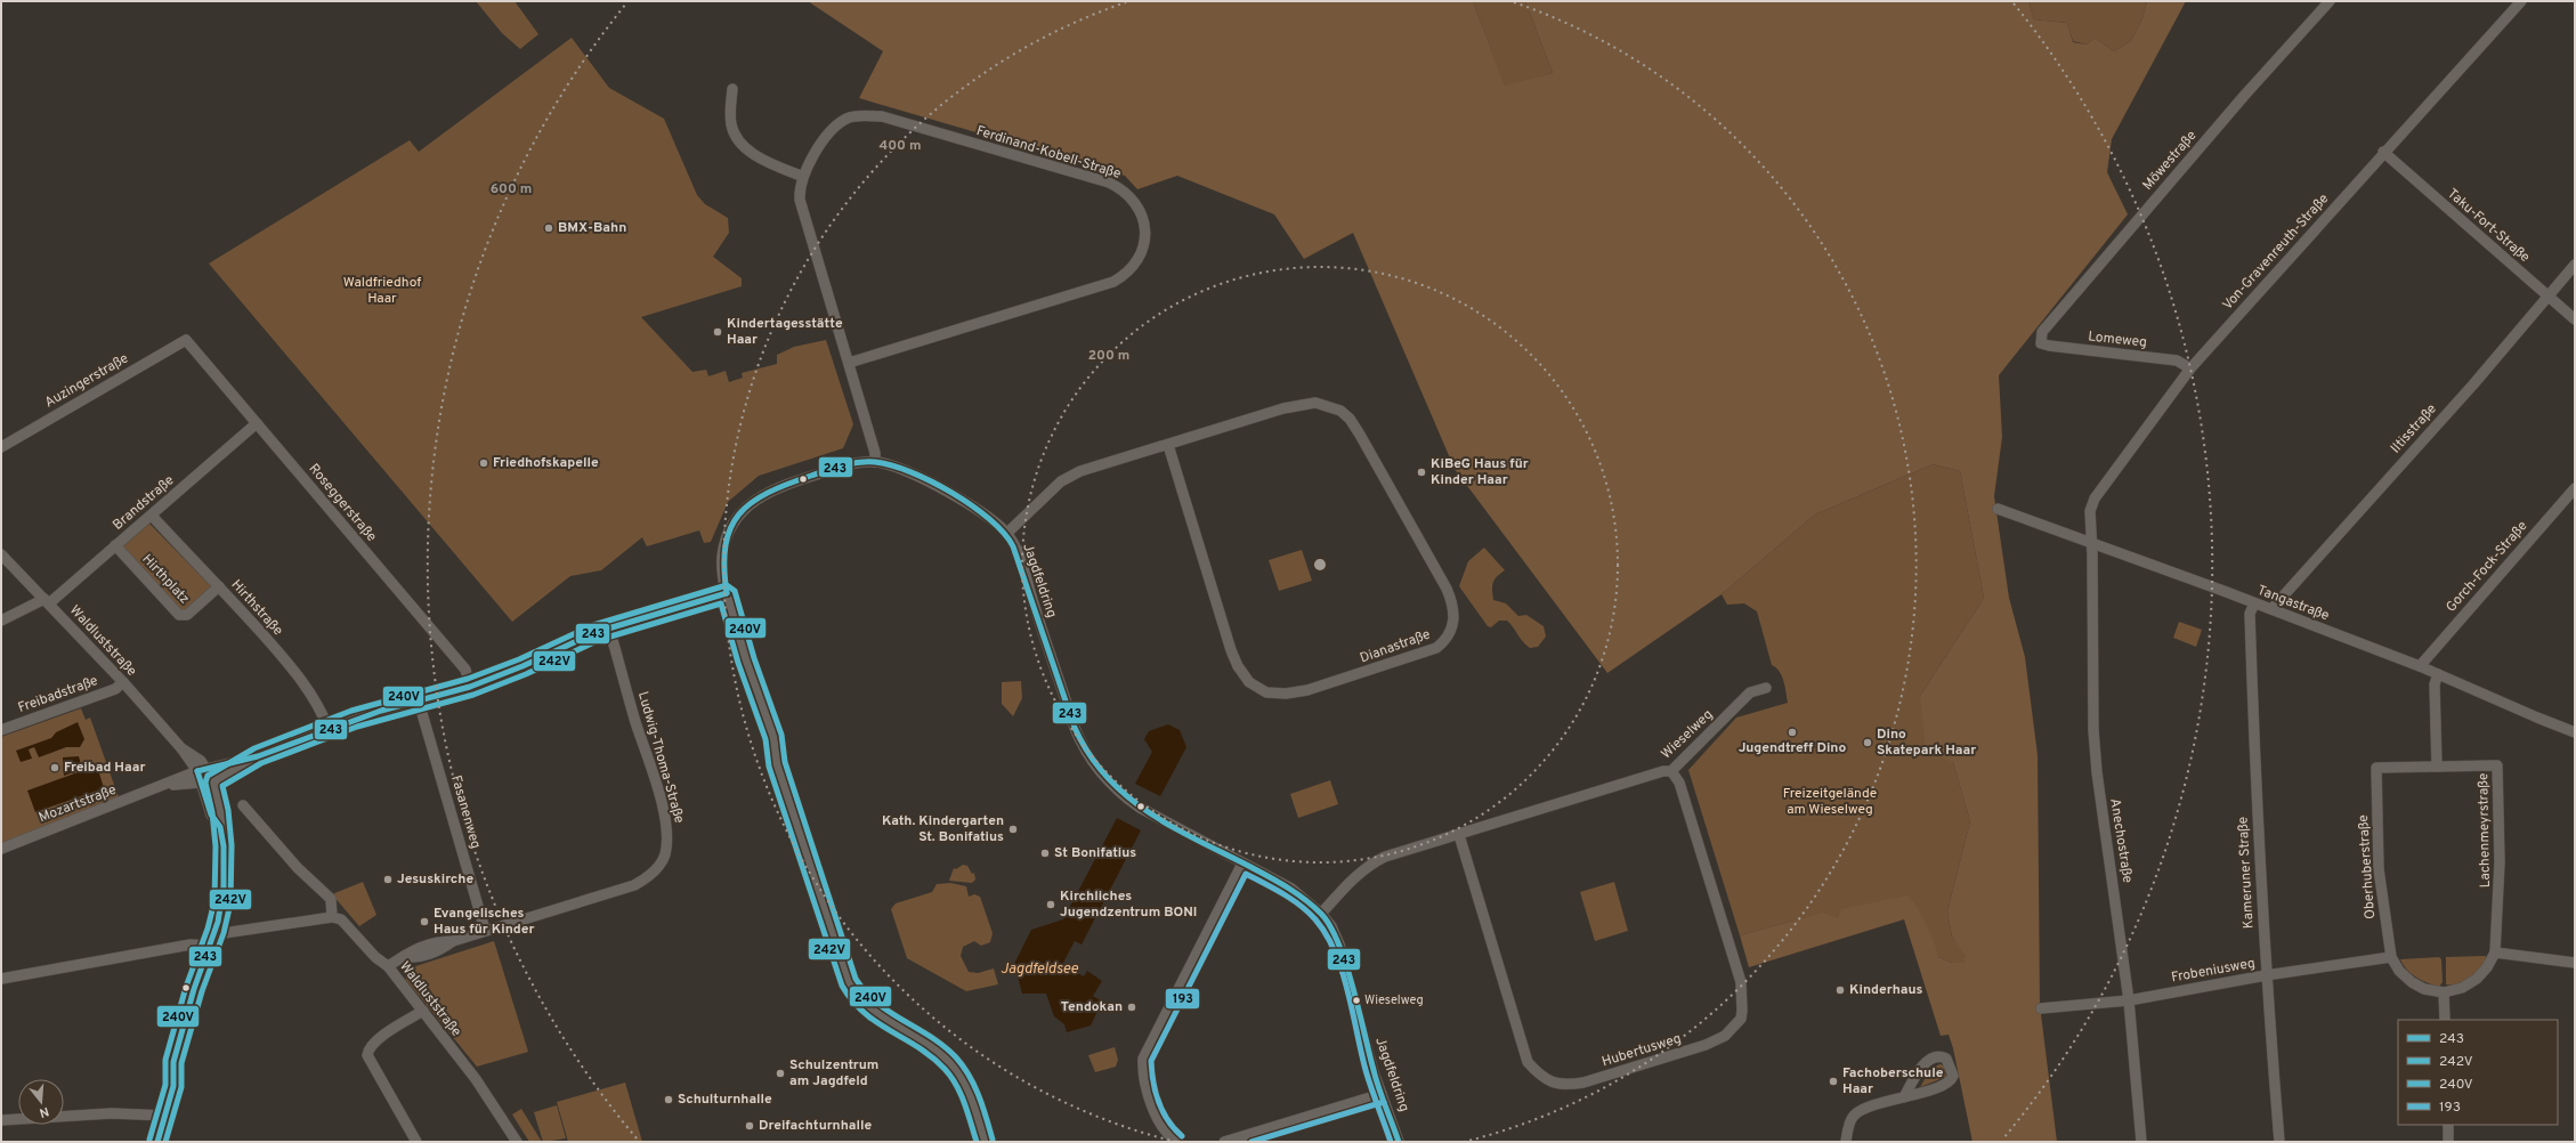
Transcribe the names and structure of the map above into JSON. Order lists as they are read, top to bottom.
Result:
{
  "streets": {
    "street": [
      "Ferdinand-Kobell-Straße",
      "Möwestraße",
      "Taku-Fort-Straße",
      "Von-Gravenreuth-Straße",
      "Lomeweg",
      "Auzingerstraße",
      "Iltisstraße",
      "Brandstraße",
      "Roseggerstraße",
      "Gorch-Fock-Straße",
      "Hirthplatz",
      "Jagdfeldring",
      "Tangastraße",
      "Hirthstraße",
      "Waldluststraße",
      "Dianastraße",
      "Freibadstraße",
      "Wieselweg",
      "Ludwig-Thoma-Straße",
      "Mozartstraße",
      "Fasanenweg",
      "Lachenmeyrstraße",
      "Anechostraße",
      "Oberhuberstraße",
      "Kameruner Straße",
      "Frobeniusweg",
      "Hubertusweg"
    ]
  },
  "crossings": [
    ["Ferdinand-Kobell-Straße", "Jagdfeldring"],
    ["Möwestraße", "Lomeweg"],
    ["Taku-Fort-Straße", "Von-Gravenreuth-Straße"],
    ["Taku-Fort-Straße", "Iltisstraße"],
    ["Von-Gravenreuth-Straße", "Lomeweg"],
    ["Von-Gravenreuth-Straße", "Tangastraße"],
    ["Von-Gravenreuth-Straße", "Anechostraße"],
    ["Auzingerstraße", "Roseggerstraße"],
    ["Iltisstraße", "Tangastraße"],
    ["Brandstraße", "Roseggerstraße"],
    ["Brandstraße", "Hirthplatz"],
    ["Brandstraße", "Hirthstraße"],
    ["Brandstraße", "Waldluststraße"],
    ["Roseggerstraße", "Mozartstraße"],
    ["Gorch-Fock-Straße", "Tangastraße"],
    ["Hirthplatz", "Hirthstraße"],
    ["Jagdfeldring", "Dianastraße"],
    ["Jagdfeldring", "Wieselweg"],
    ["Jagdfeldring", "Mozartstraße"],
    ["Tangastraße", "Anechostraße"],
    ["Tangastraße", "Kameruner Straße"],
    ["Hirthstraße", "Mozartstraße"],
    ["Waldluststraße", "Freibadstraße"],
    ["Waldluststraße", "Ludwig-Thoma-Straße"],
    ["Waldluststraße", "Mozartstraße"],
    ["Wieselweg", "Hubertusweg"],
    ["Ludwig-Thoma-Straße", "Mozartstraße"],
    ["Ludwig-Thoma-Straße", "Fasanenweg"],
    ["Mozartstraße", "Fasanenweg"],
    ["Lachenmeyrstraße", "Oberhuberstraße"],
    ["Anechostraße", "Frobeniusweg"],
    ["Oberhuberstraße", "Frobeniusweg"],
    ["Kameruner Straße", "Frobeniusweg"]
  ],
  "water": ["Jagdfeldsee"],
  "parks": ["Waldfriedhof Haar", "Freizeitgelände am Wieselweg"],
  "places": [
    "BMX-Bahn",
    "Kindertagesstätte Haar",
    "Friedhofskapelle",
    "KiBeG Haus für Kinder Haar",
    "Jugendtreff Dino",
    "Dino Skatepark Haar",
    "Freibad Haar",
    "Kath. Kindergarten St. Bonifatius",
    "St Bonifatius",
    "Jesuskirche",
    "Kirchliches Jugendzentrum BONI",
    "Evangelisches Haus für Kinder",
    "Kinderhaus",
    "Wieselweg",
    "Tendokan",
    "Schulzentrum am Jagdfeld",
    "Fachoberschule Haar",
    "Schulturnhalle",
    "Dreifachturnhalle"
  ],
  "lines": [
    "transit line 243",
    "transit line 240V",
    "transit line 242V",
    "transit line 193"
  ],
  "legend": [
    "243",
    "242V",
    "240V",
    "193"
  ],
  "north": "bottom",
  "rings": ["400 m", "600 m", "200 m"]
}
